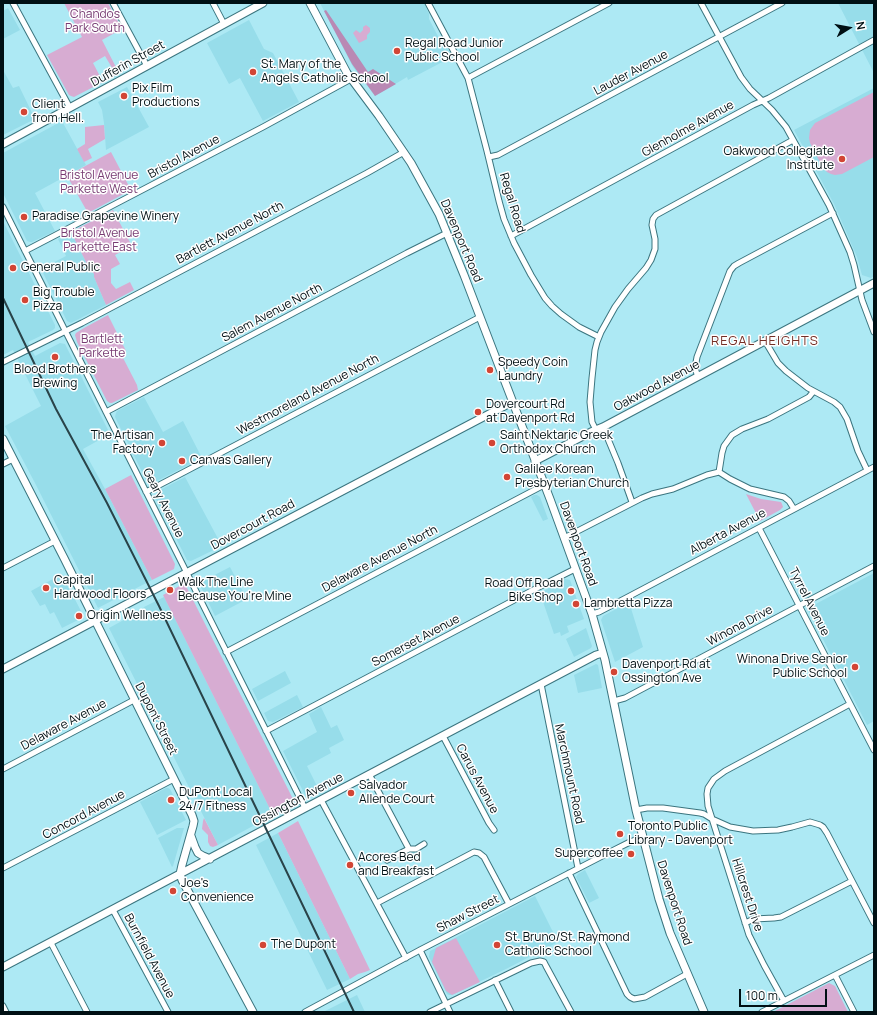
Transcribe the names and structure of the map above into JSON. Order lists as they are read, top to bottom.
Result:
{
  "streets": {
    "street": [
      "Dufferin Street",
      "Lauder Avenue",
      "Glenholme Avenue",
      "Bristol Avenue",
      "Regal Road",
      "Bartlett Avenue North",
      "Davenport Road",
      "Salem Avenue North",
      "Oakwood Avenue",
      "Westmoreland Avenue North",
      "Geary Avenue",
      "Dovercourt Road",
      "Alberta Avenue",
      "Delaware Avenue North",
      "Tyrrel Avenue",
      "Winona Drive",
      "Somerset Avenue",
      "Dupont Street",
      "Delaware Avenue",
      "Marchmount Road",
      "Carus Avenue",
      "Ossington Avenue",
      "Concord Avenue",
      "Hillcrest Drive",
      "Shaw Street",
      "Burnfield Avenue"
    ]
  },
  "crossings": [
    ["Lauder Avenue", "Regal Road"],
    ["Glenholme Avenue", "Regal Road"],
    ["Bristol Avenue", "Davenport Road"],
    ["Bristol Avenue", "Geary Avenue"],
    ["Bartlett Avenue North", "Davenport Road"],
    ["Bartlett Avenue North", "Geary Avenue"],
    ["Davenport Road", "Salem Avenue North"],
    ["Davenport Road", "Oakwood Avenue"],
    ["Davenport Road", "Westmoreland Avenue North"],
    ["Davenport Road", "Dovercourt Road"],
    ["Davenport Road", "Alberta Avenue"],
    ["Davenport Road", "Delaware Avenue North"],
    ["Davenport Road", "Winona Drive"],
    ["Davenport Road", "Somerset Avenue"],
    ["Davenport Road", "Ossington Avenue"],
    ["Davenport Road", "Shaw Street"],
    ["Salem Avenue North", "Geary Avenue"],
    ["Westmoreland Avenue North", "Geary Avenue"],
    ["Geary Avenue", "Dovercourt Road"],
    ["Geary Avenue", "Delaware Avenue North"],
    ["Geary Avenue", "Somerset Avenue"],
    ["Geary Avenue", "Ossington Avenue"],
    ["Dovercourt Road", "Dupont Street"],
    ["Alberta Avenue", "Tyrrel Avenue"],
    ["Tyrrel Avenue", "Winona Drive"],
    ["Tyrrel Avenue", "Hillcrest Drive"],
    ["Dupont Street", "Delaware Avenue"],
    ["Dupont Street", "Ossington Avenue"],
    ["Dupont Street", "Concord Avenue"],
    ["Marchmount Road", "Ossington Avenue"],
    ["Marchmount Road", "Shaw Street"],
    ["Carus Avenue", "Ossington Avenue"],
    ["Ossington Avenue", "Burnfield Avenue"]
  ],
  "districts": ["REGAL HEIGHTS"],
  "parks": [
    "Chandos Park South",
    "Bristol Avenue Parkette West",
    "Bristol Avenue Parkette East",
    "Bartlett Parkette"
  ],
  "places": [
    "Regal Road Junior Public School",
    "St. Mary of the Angels Catholic School",
    "Pix Film Productions",
    "Client from Hell.",
    "Oakwood Collegiate Institute",
    "Paradise Grapevine Winery",
    "General Public",
    "Big Trouble Pizza",
    "Blood Brothers Brewing",
    "Speedy Coin Laundry",
    "Dovercourt Rd at Davenport Rd",
    "The Artisan Factory",
    "Saint Nektaric Greek Orthodox Church",
    "Canvas Gallery",
    "Galilee Korean Presbyterian Church",
    "Capital Hardwood Floors",
    "Walk The Line Because You're Mine",
    "Road Off Road Bike Shop",
    "Lambretta Pizza",
    "Origin Wellness",
    "Winona Drive Senior Public School",
    "Davenport Rd at Ossington Ave",
    "Salvador Allende Court",
    "DuPont Local 24/7 Fitness",
    "Toronto Public Library - Davenport",
    "Supercoffee",
    "Acores Bed and Breakfast",
    "Joe's Convenience",
    "The Dupont",
    "St. Bruno/St. Raymond Catholic School"
  ],
  "scale_bar": "100 m",
  "north": "right"
}
